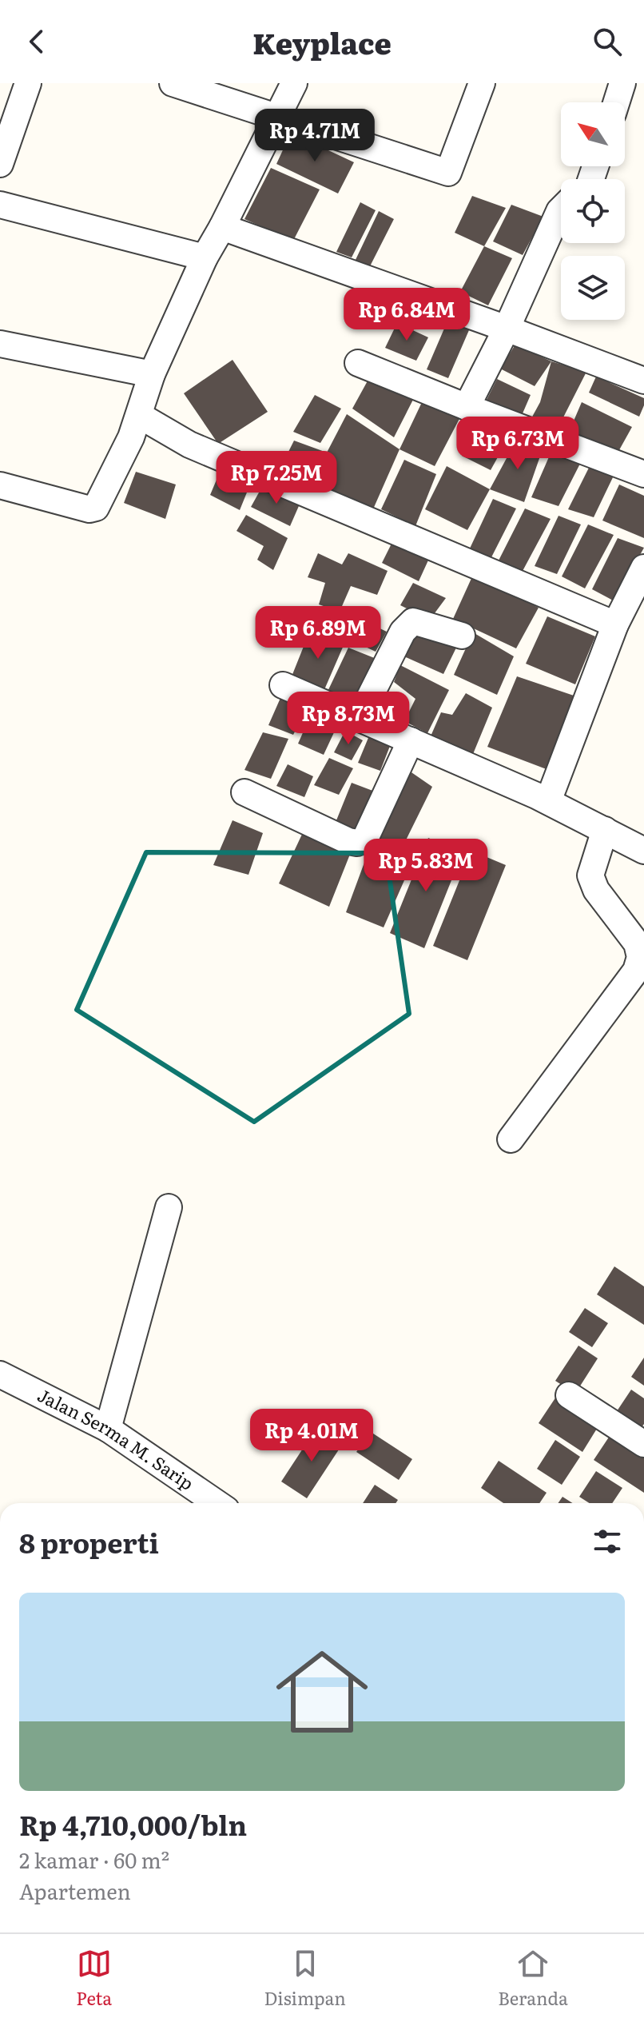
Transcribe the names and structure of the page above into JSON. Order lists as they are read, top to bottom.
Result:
{
  "streets": {
    "street": ["Jalan Serma M. Sarip"]
  },
  "north": "top left",
  "page": {
    "header": "Keyplace",
    "price": [
      "Rp 4.71M",
      "Rp 6.84M",
      "Rp 6.73M",
      "Rp 7.25M",
      "Rp 6.89M",
      "Rp 8.73M",
      "Rp 5.83M",
      "Rp 4.01M"
    ],
    "heading": "8 properti",
    "list": [
      {
        "name": "Rp 4,710,000/bln",
        "note": "2 kamar · 60 m² · Apartemen"
      }
    ],
    "tabs": ["Peta", "Disimpan", "Beranda"]
  }
}
